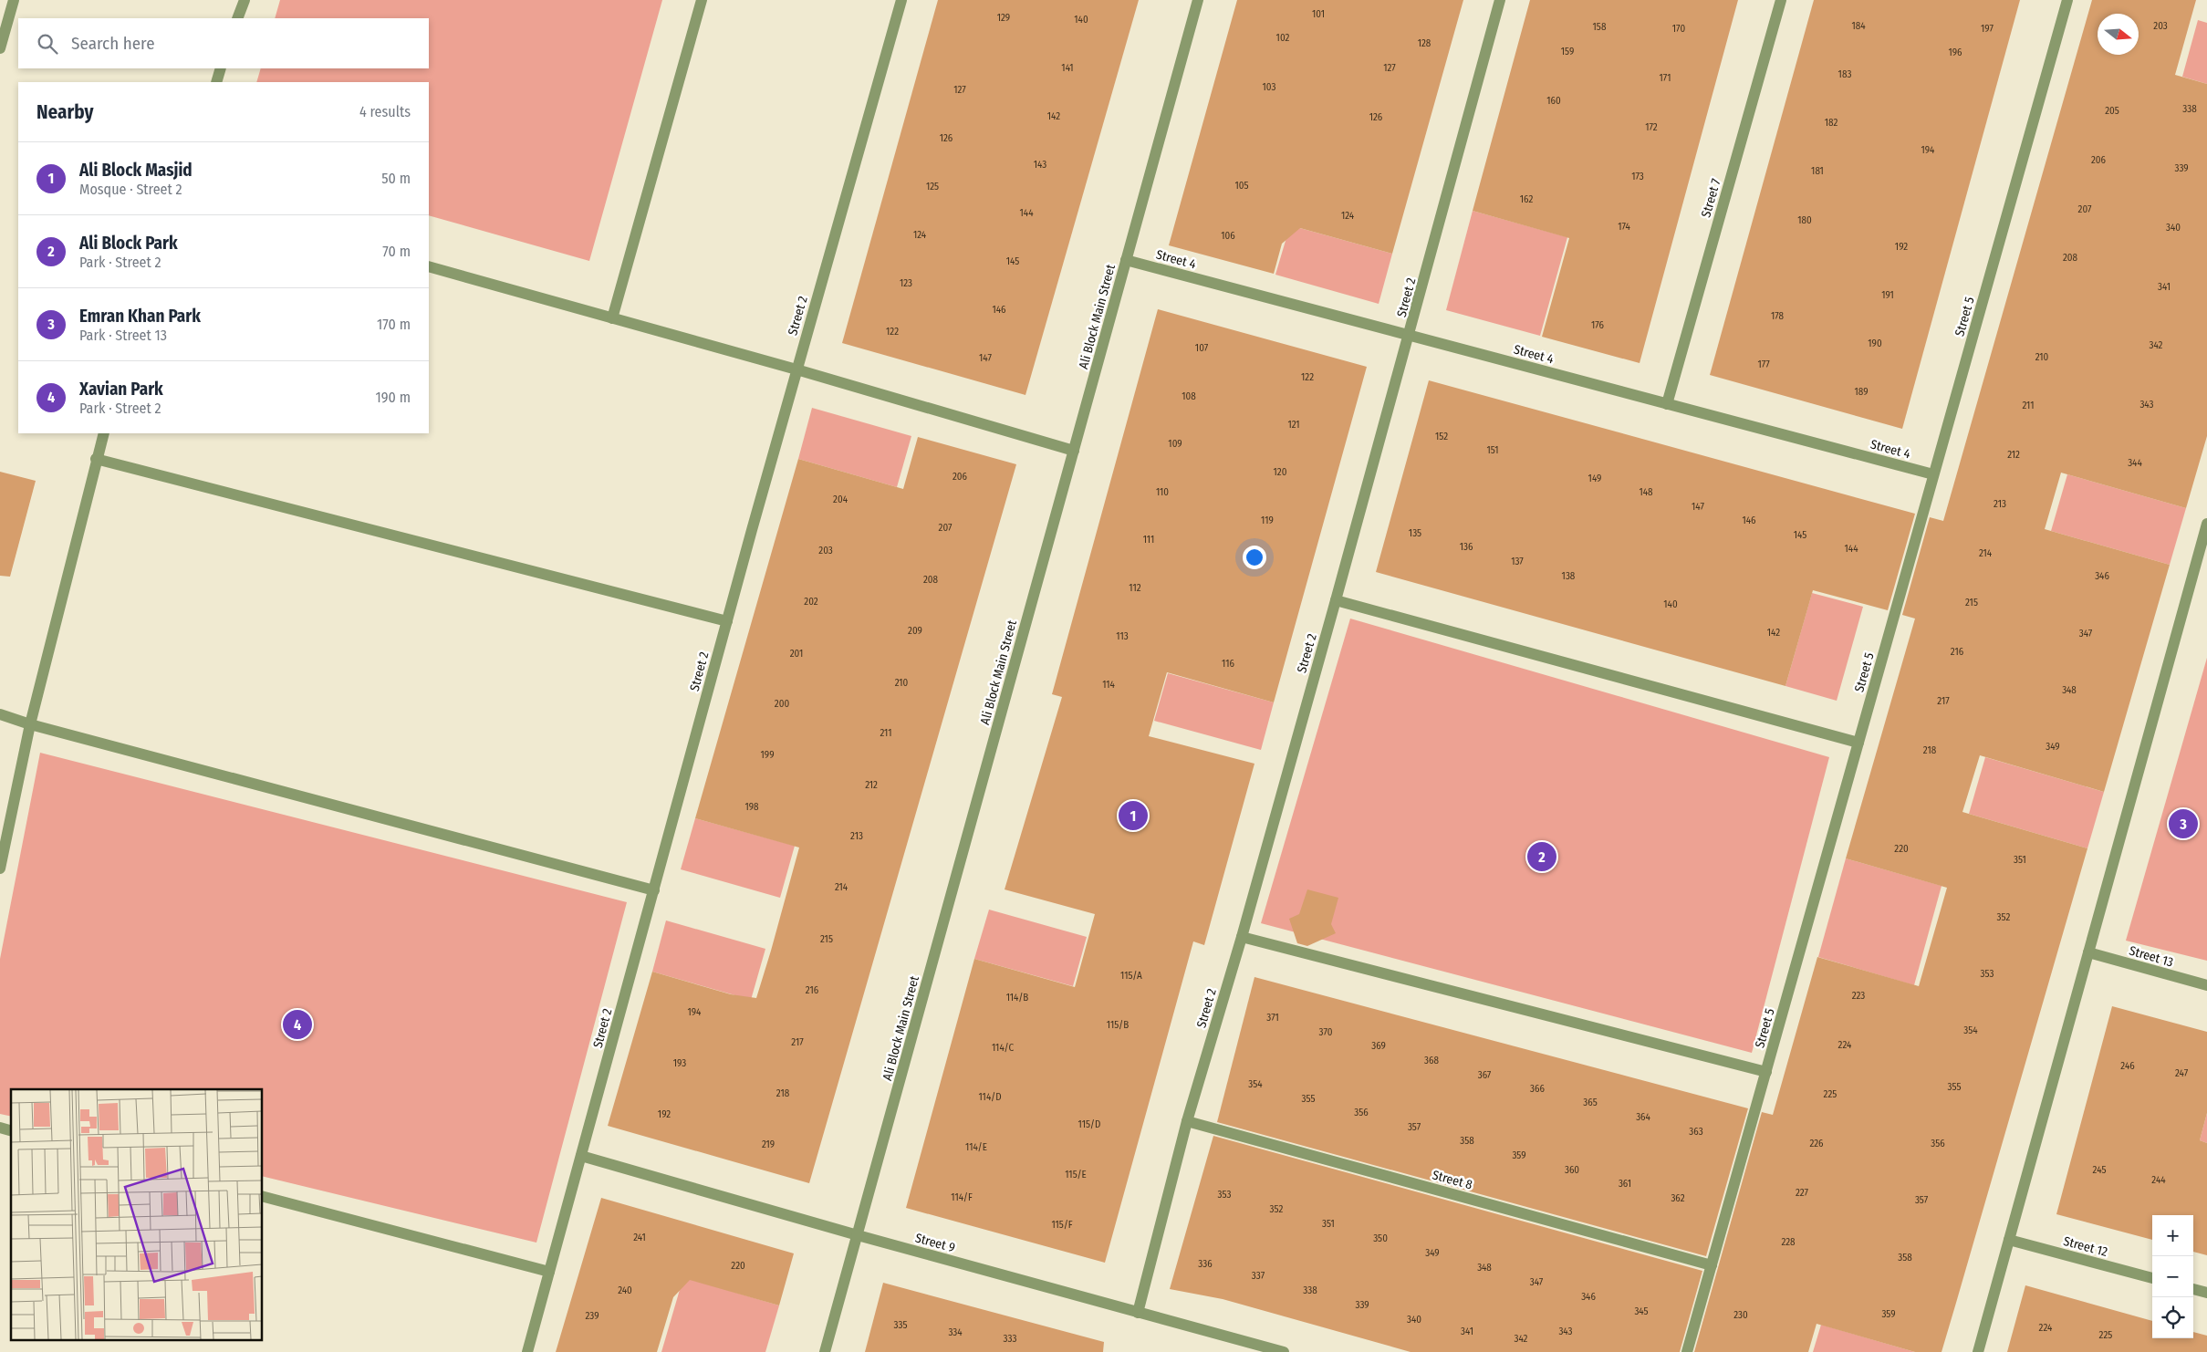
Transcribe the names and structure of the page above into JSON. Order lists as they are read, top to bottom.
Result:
{
  "streets": {
    "street": [
      "Street 7",
      "Street 4",
      "Street 2",
      "Ali Block Main Street",
      "Street 5",
      "Street 13",
      "Street 8",
      "Street 9",
      "Street 12"
    ]
  },
  "crossings": [
    ["Street 7", "Street 4"],
    ["Street 4", "Street 2"],
    ["Street 4", "Ali Block Main Street"],
    ["Street 4", "Street 5"],
    ["Street 2", "Street 8"],
    ["Street 2", "Street 9"],
    ["Ali Block Main Street", "Street 9"],
    ["Street 5", "Street 8"]
  ],
  "house_numbers": [
    "101",
    "129",
    "140",
    "184",
    "203",
    "158",
    "170",
    "197",
    "102",
    "128",
    "159",
    "196",
    "141",
    "127",
    "183",
    "171",
    "103",
    "127",
    "160",
    "338",
    "205",
    "142",
    "126",
    "182",
    "172",
    "126",
    "194",
    "206",
    "143",
    "339",
    "181",
    "173",
    "105",
    "125",
    "162",
    "207",
    "144",
    "124",
    "180",
    "174",
    "340",
    "124",
    "106",
    "192",
    "208",
    "145",
    "123",
    "341",
    "191",
    "146",
    "178",
    "176",
    "122",
    "190",
    "342",
    "107",
    "210",
    "147",
    "177",
    "122",
    "189",
    "108",
    "343",
    "211",
    "121",
    "152",
    "109",
    "151",
    "212",
    "344",
    "120",
    "206",
    "149",
    "110",
    "148",
    "204",
    "213",
    "147",
    "119",
    "146",
    "207",
    "135",
    "145",
    "111",
    "136",
    "144",
    "203",
    "214",
    "137",
    "138",
    "346",
    "208",
    "112",
    "202",
    "215",
    "140",
    "209",
    "142",
    "347",
    "113",
    "216",
    "201",
    "116",
    "210",
    "114",
    "348",
    "217",
    "200",
    "211",
    "349",
    "218",
    "199",
    "212",
    "198",
    "213",
    "220",
    "351",
    "214",
    "352",
    "215",
    "353",
    "115/A",
    "216",
    "223",
    "114/B",
    "194",
    "371",
    "115/B",
    "354",
    "370",
    "217",
    "224",
    "369",
    "114/C",
    "368",
    "193",
    "246",
    "247",
    "367",
    "354",
    "355",
    "366",
    "218",
    "225",
    "114/D",
    "355",
    "365",
    "356",
    "192",
    "364",
    "115/D",
    "357",
    "363",
    "358",
    "226",
    "356",
    "219",
    "114/E",
    "359",
    "360",
    "245",
    "115/E",
    "244",
    "361",
    "227",
    "353",
    "114/F",
    "362",
    "357",
    "352",
    "351",
    "115/F",
    "241",
    "350",
    "228",
    "349",
    "358",
    "336",
    "220",
    "348",
    "337",
    "347",
    "240",
    "338",
    "346",
    "339",
    "345",
    "359",
    "230",
    "239",
    "340",
    "335",
    "224",
    "341",
    "343",
    "334",
    "225",
    "333",
    "342"
  ],
  "north": "right",
  "page": {
    "search": "Search here",
    "heading": ["Nearby", "4 results"],
    "list": [
      {
        "mark": "1",
        "name": "Ali Block Masjid",
        "note": "Mosque · Street 2",
        "value": "50 m"
      },
      {
        "mark": "2",
        "name": "Ali Block Park",
        "note": "Park · Street 2",
        "value": "70 m"
      },
      {
        "mark": "3",
        "name": "Emran Khan Park",
        "note": "Park · Street 13",
        "value": "170 m"
      },
      {
        "mark": "4",
        "name": "Xavian Park",
        "note": "Park · Street 2",
        "value": "190 m"
      }
    ],
    "pins": [
      "1",
      "3",
      "2",
      "4"
    ],
    "map_buttons": ["+", "−"]
  }
}
